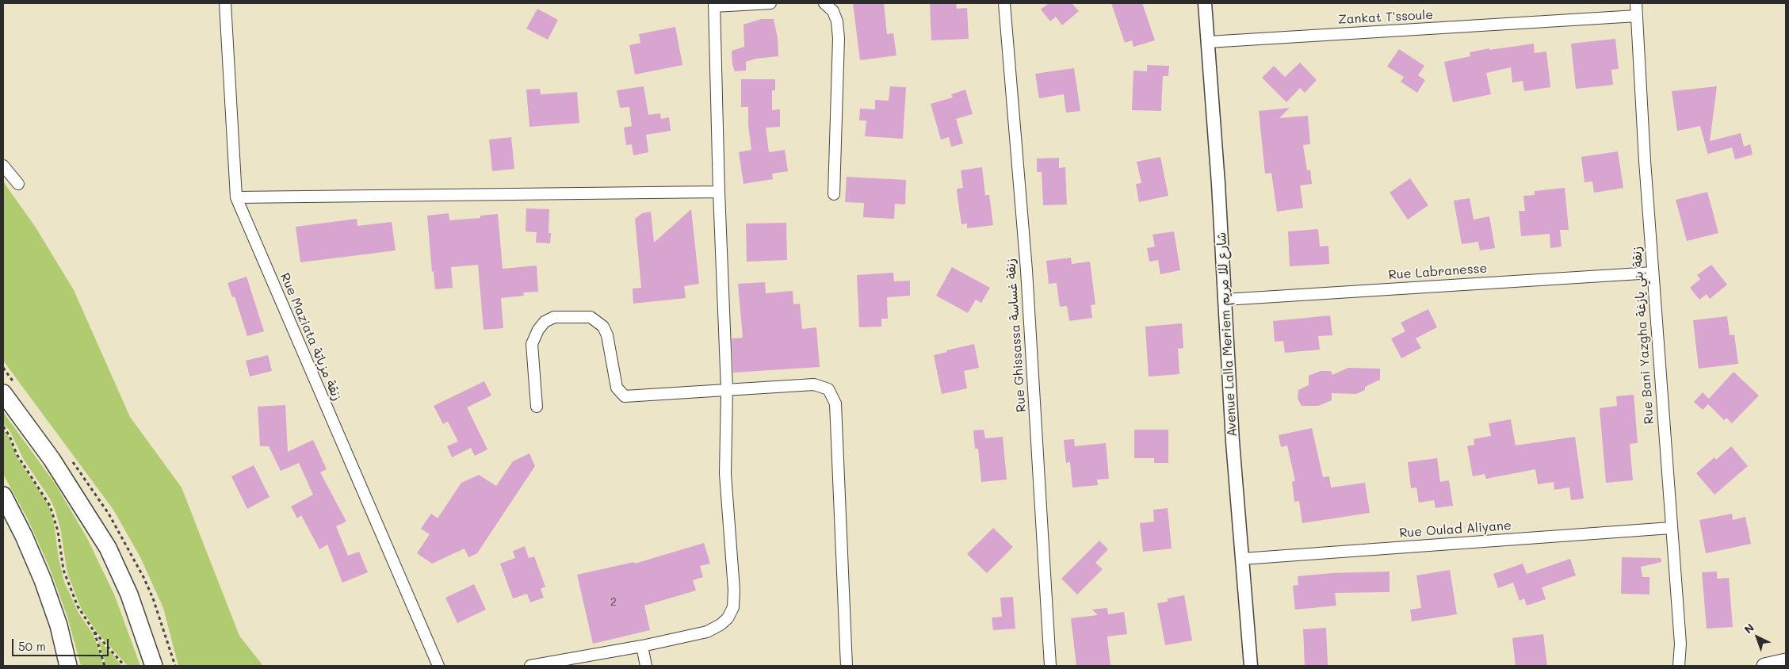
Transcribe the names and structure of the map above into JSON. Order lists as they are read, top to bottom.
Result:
{
  "streets": {
    "street": [
      "Zankat T'ssoule",
      "Rue Labranesse",
      "Avenue Lalla Meriem شارع للا مريم",
      "Rue Ghissassa زنقة غساسة",
      "Rue Bani Yazgha زنقة بني يازغة",
      "Rue Maziata زنقة مزياتة",
      "Rue Oulad Aliyane"
    ]
  },
  "crossings": [
    ["Zankat T'ssoule", "Avenue Lalla Meriem شارع للا مريم"],
    ["Zankat T'ssoule", "Rue Bani Yazgha زنقة بني يازغة"],
    ["Rue Labranesse", "Avenue Lalla Meriem شارع للا مريم"],
    ["Rue Labranesse", "Rue Bani Yazgha زنقة بني يازغة"],
    ["Avenue Lalla Meriem شارع للا مريم", "Rue Oulad Aliyane"],
    ["Rue Bani Yazgha زنقة بني يازغة", "Rue Oulad Aliyane"]
  ],
  "house_numbers": ["2"],
  "scale_bar": "50 m",
  "north": "top left"
}
